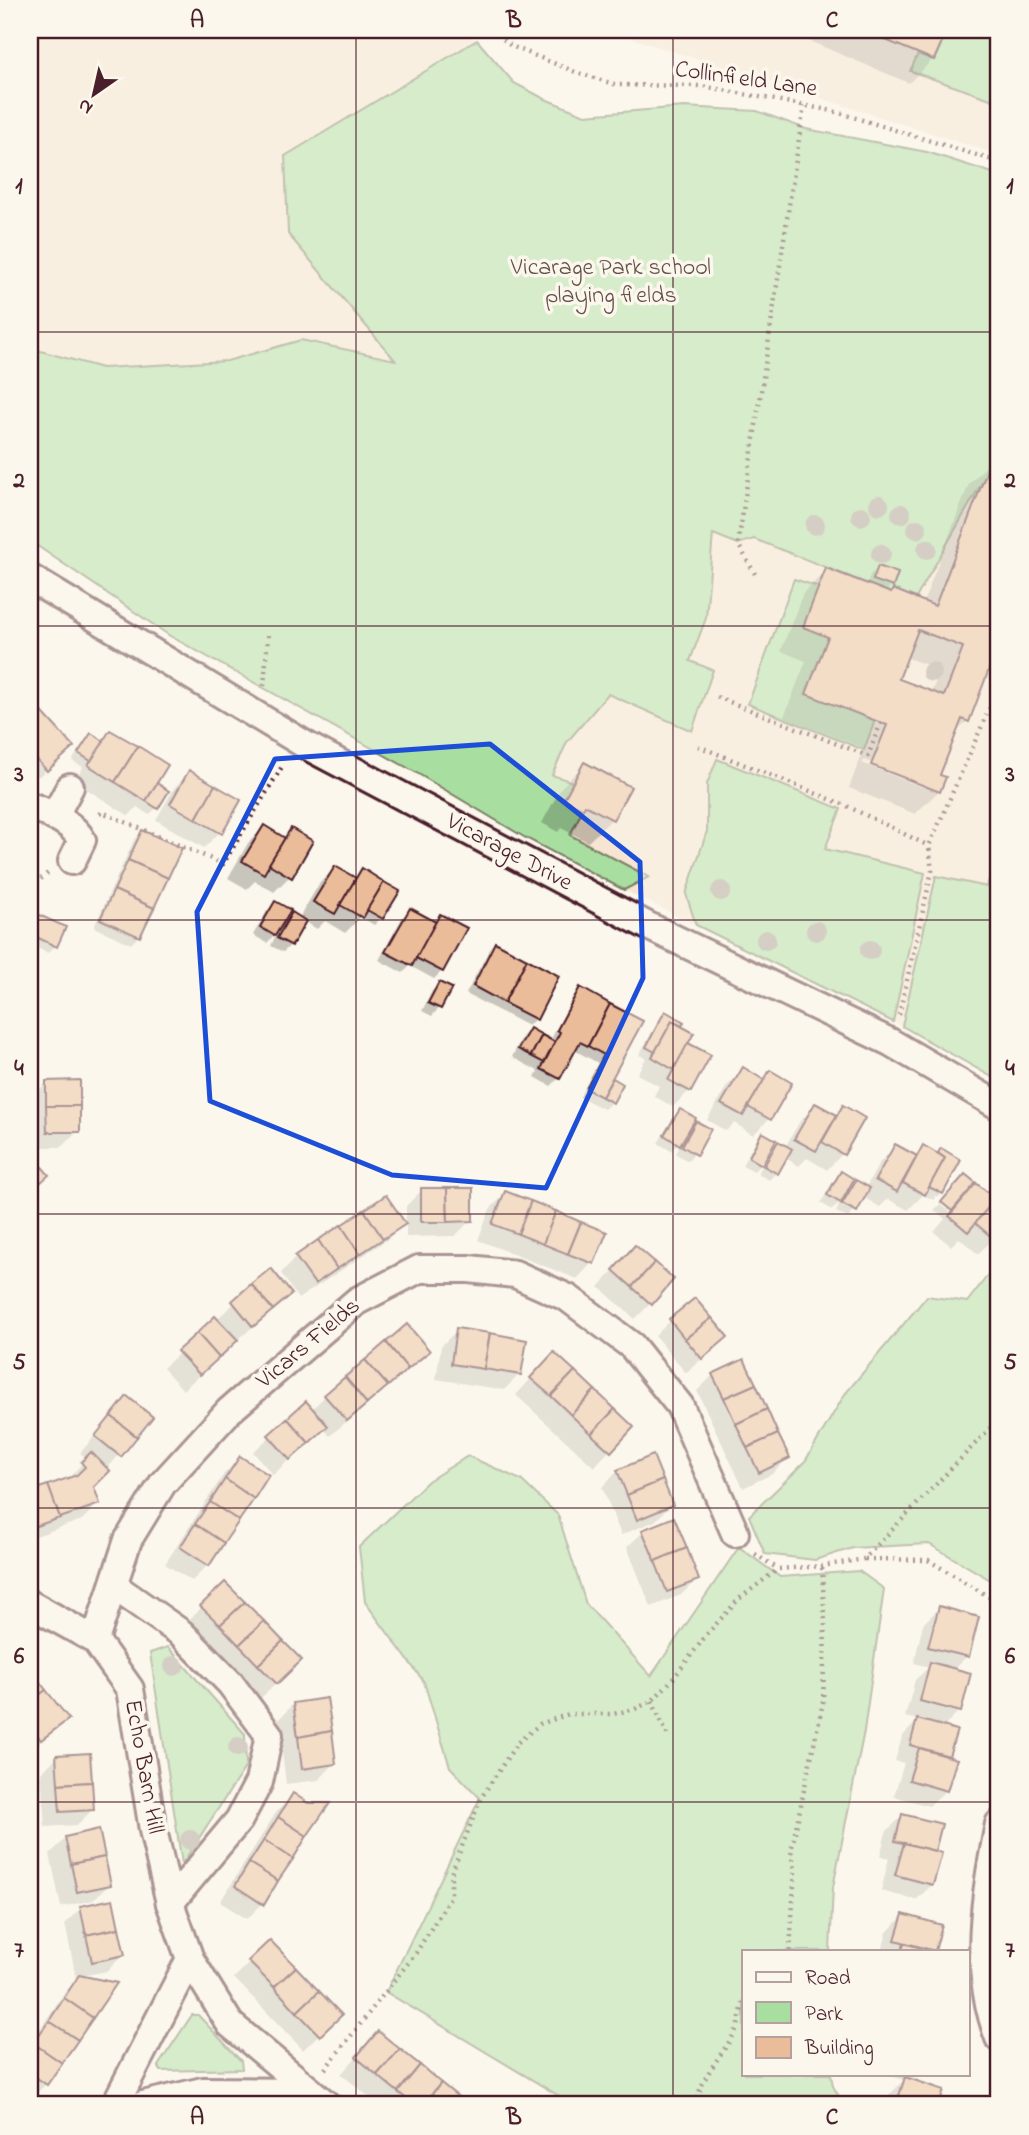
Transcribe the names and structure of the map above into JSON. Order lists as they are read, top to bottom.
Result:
{
  "streets": {
    "street": ["Vicarage Drive", "Vicars Fields", "Echo Barn Hill"],
    "path": ["Collinfield Lane"]
  },
  "crossings": [
    ["Vicars Fields", "Echo Barn Hill"]
  ],
  "parks": ["Vicarage Park school playing fields"],
  "legend": ["Road", "Park", "Building"],
  "north": "bottom left",
  "grid": {
    "columns": ["A", "B", "C"],
    "rows": [
      "1",
      "2",
      "3",
      "4",
      "5",
      "6",
      "7"
    ]
  }
}
